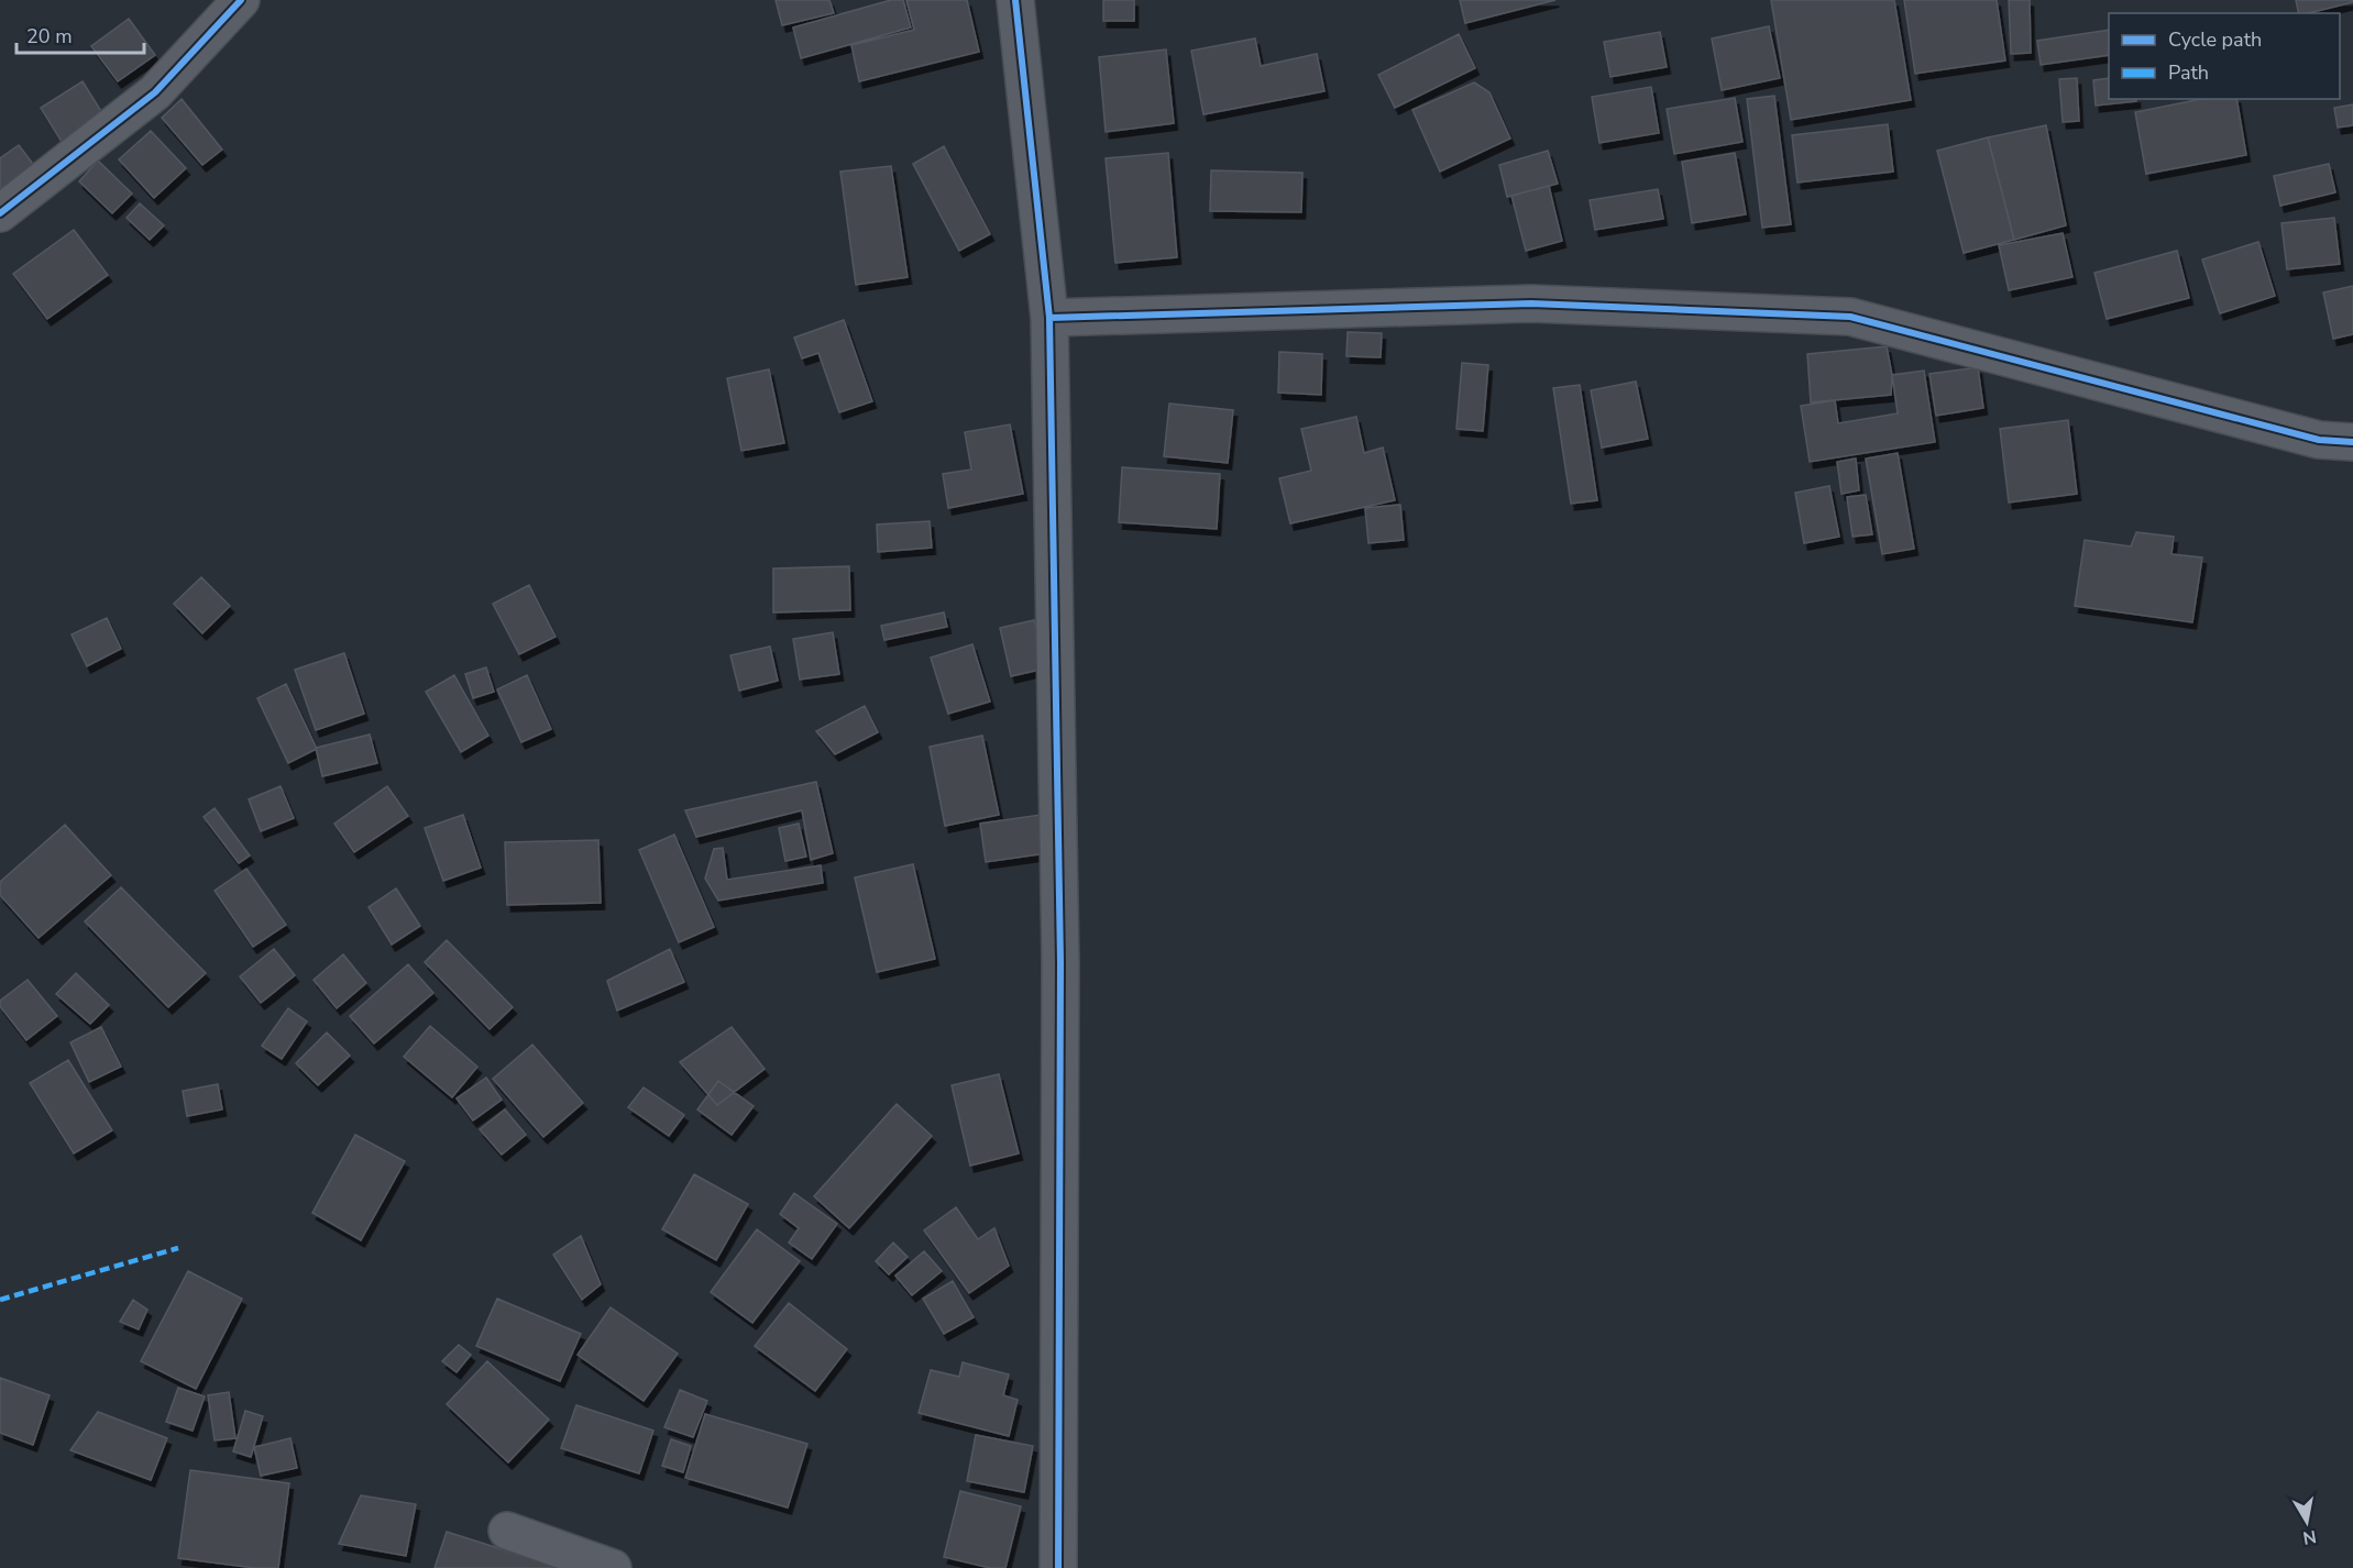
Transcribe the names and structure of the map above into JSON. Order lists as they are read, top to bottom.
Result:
{
  "legend": ["Cycle path", "Path"],
  "scale_bar": "20 m",
  "north": "bottom"
}
